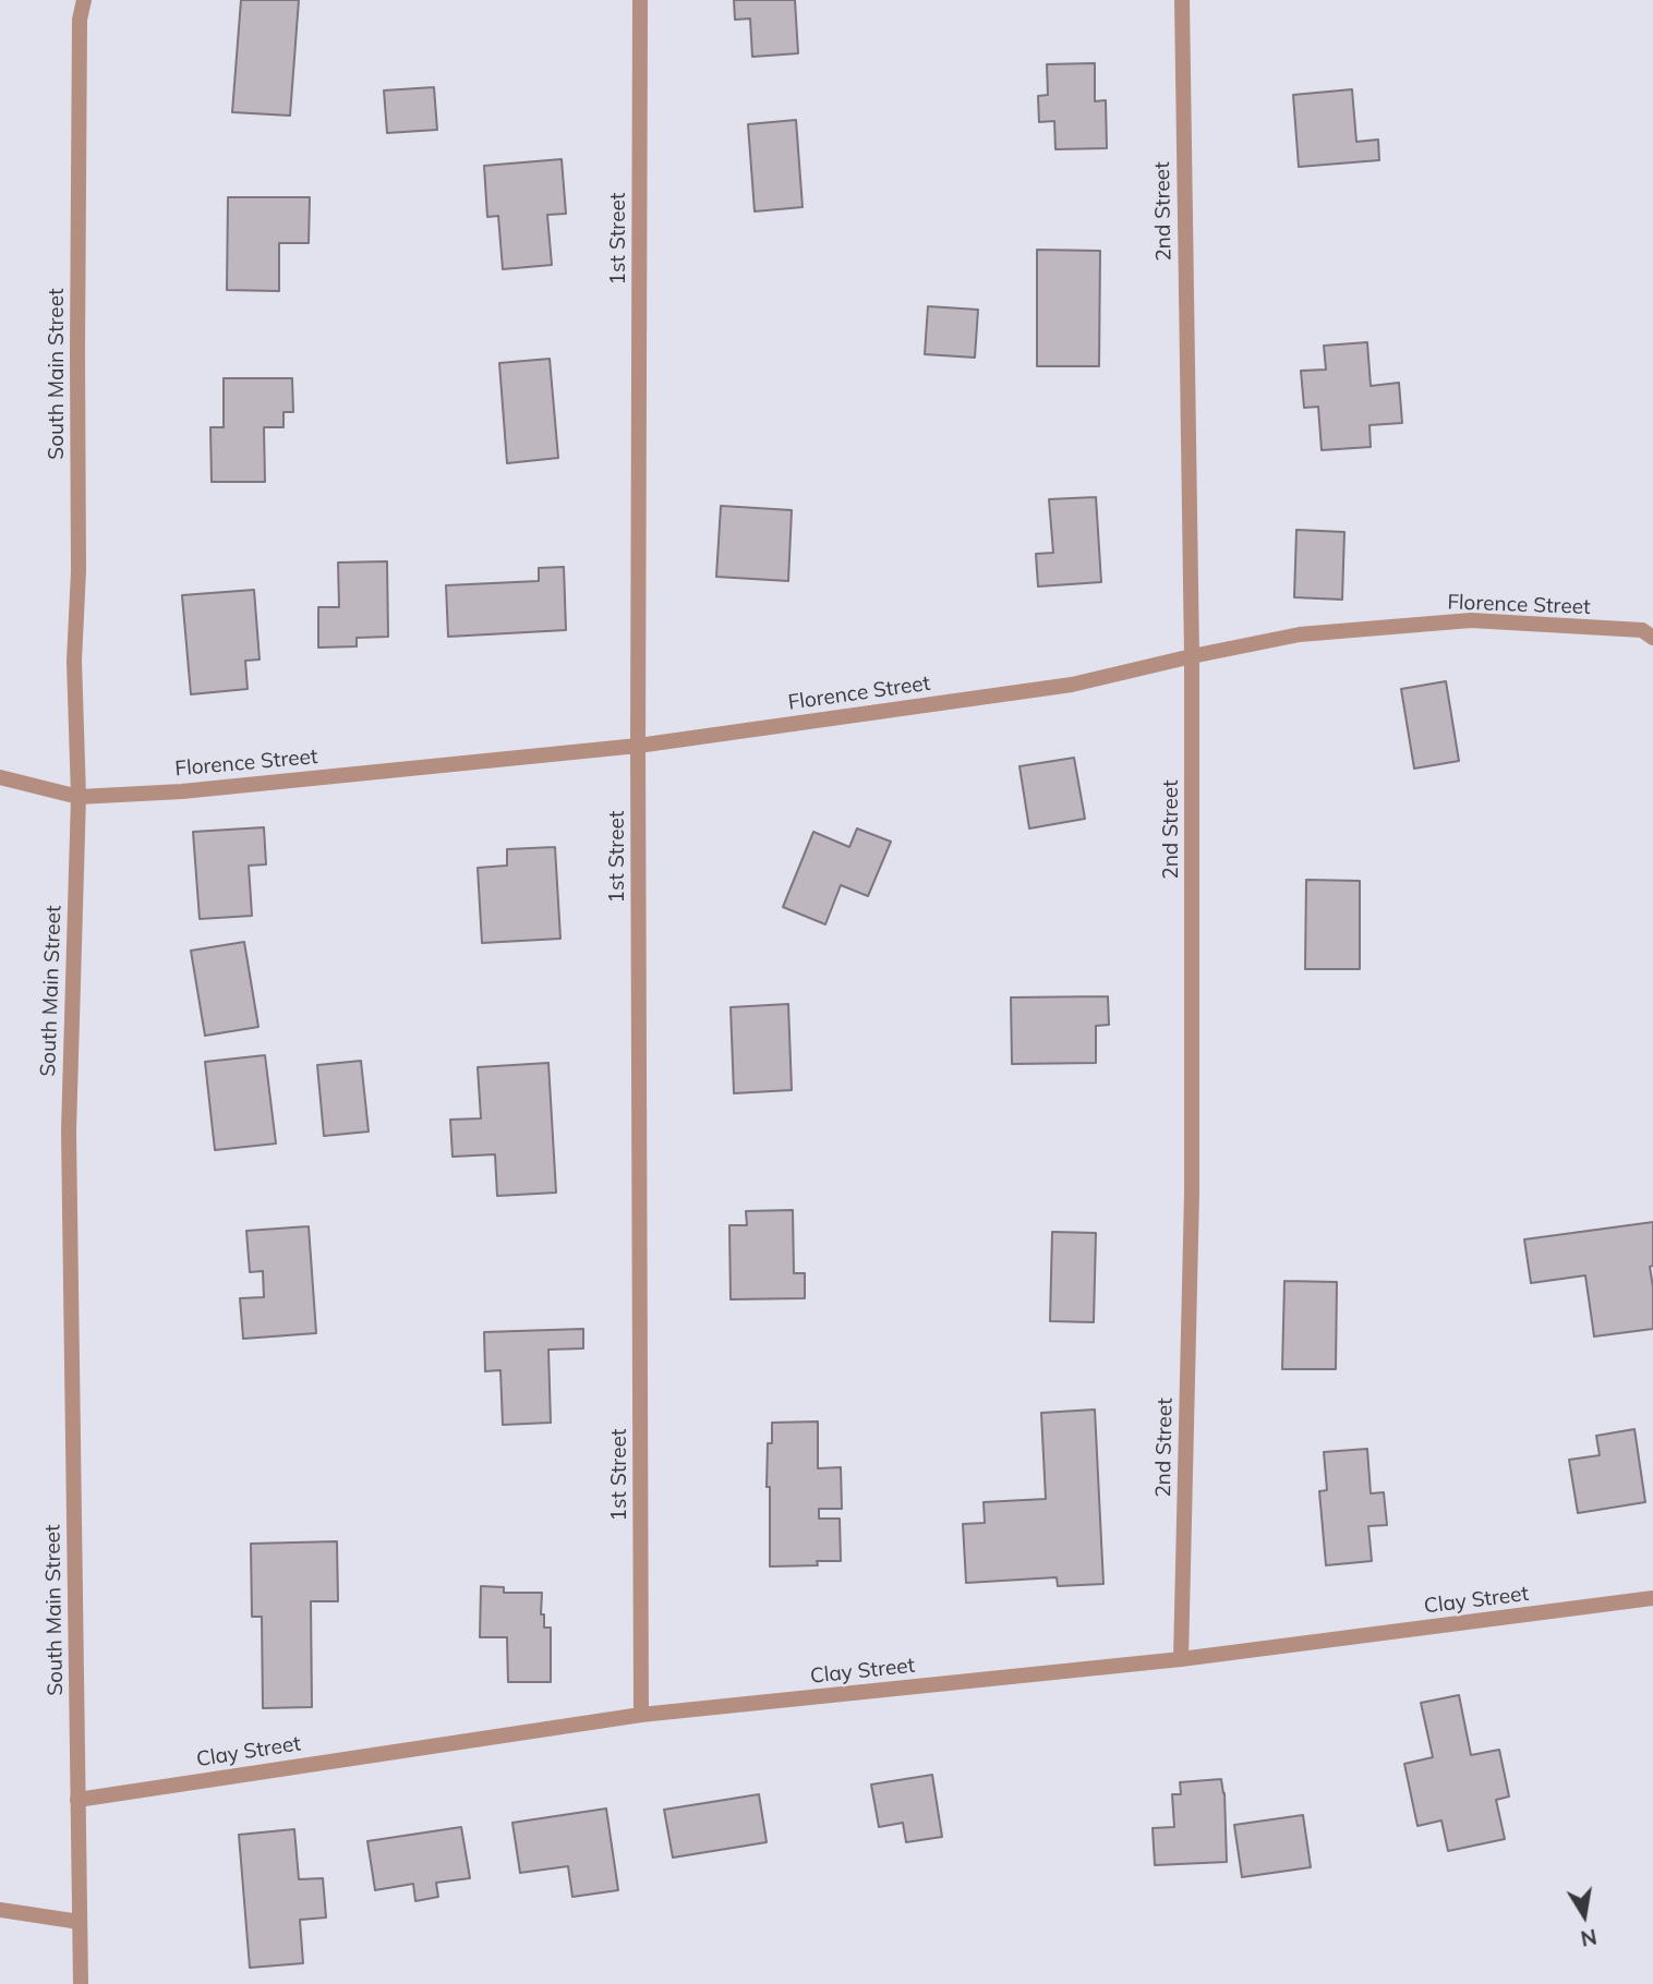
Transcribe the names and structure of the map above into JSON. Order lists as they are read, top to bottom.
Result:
{
  "streets": {
    "street": [
      "2nd Street",
      "1st Street",
      "South Main Street",
      "Florence Street",
      "Clay Street"
    ]
  },
  "crossings": [
    ["2nd Street", "Florence Street"],
    ["2nd Street", "Clay Street"],
    ["1st Street", "Florence Street"],
    ["1st Street", "Clay Street"],
    ["South Main Street", "Florence Street"],
    ["South Main Street", "Clay Street"]
  ],
  "north": "bottom"
}
